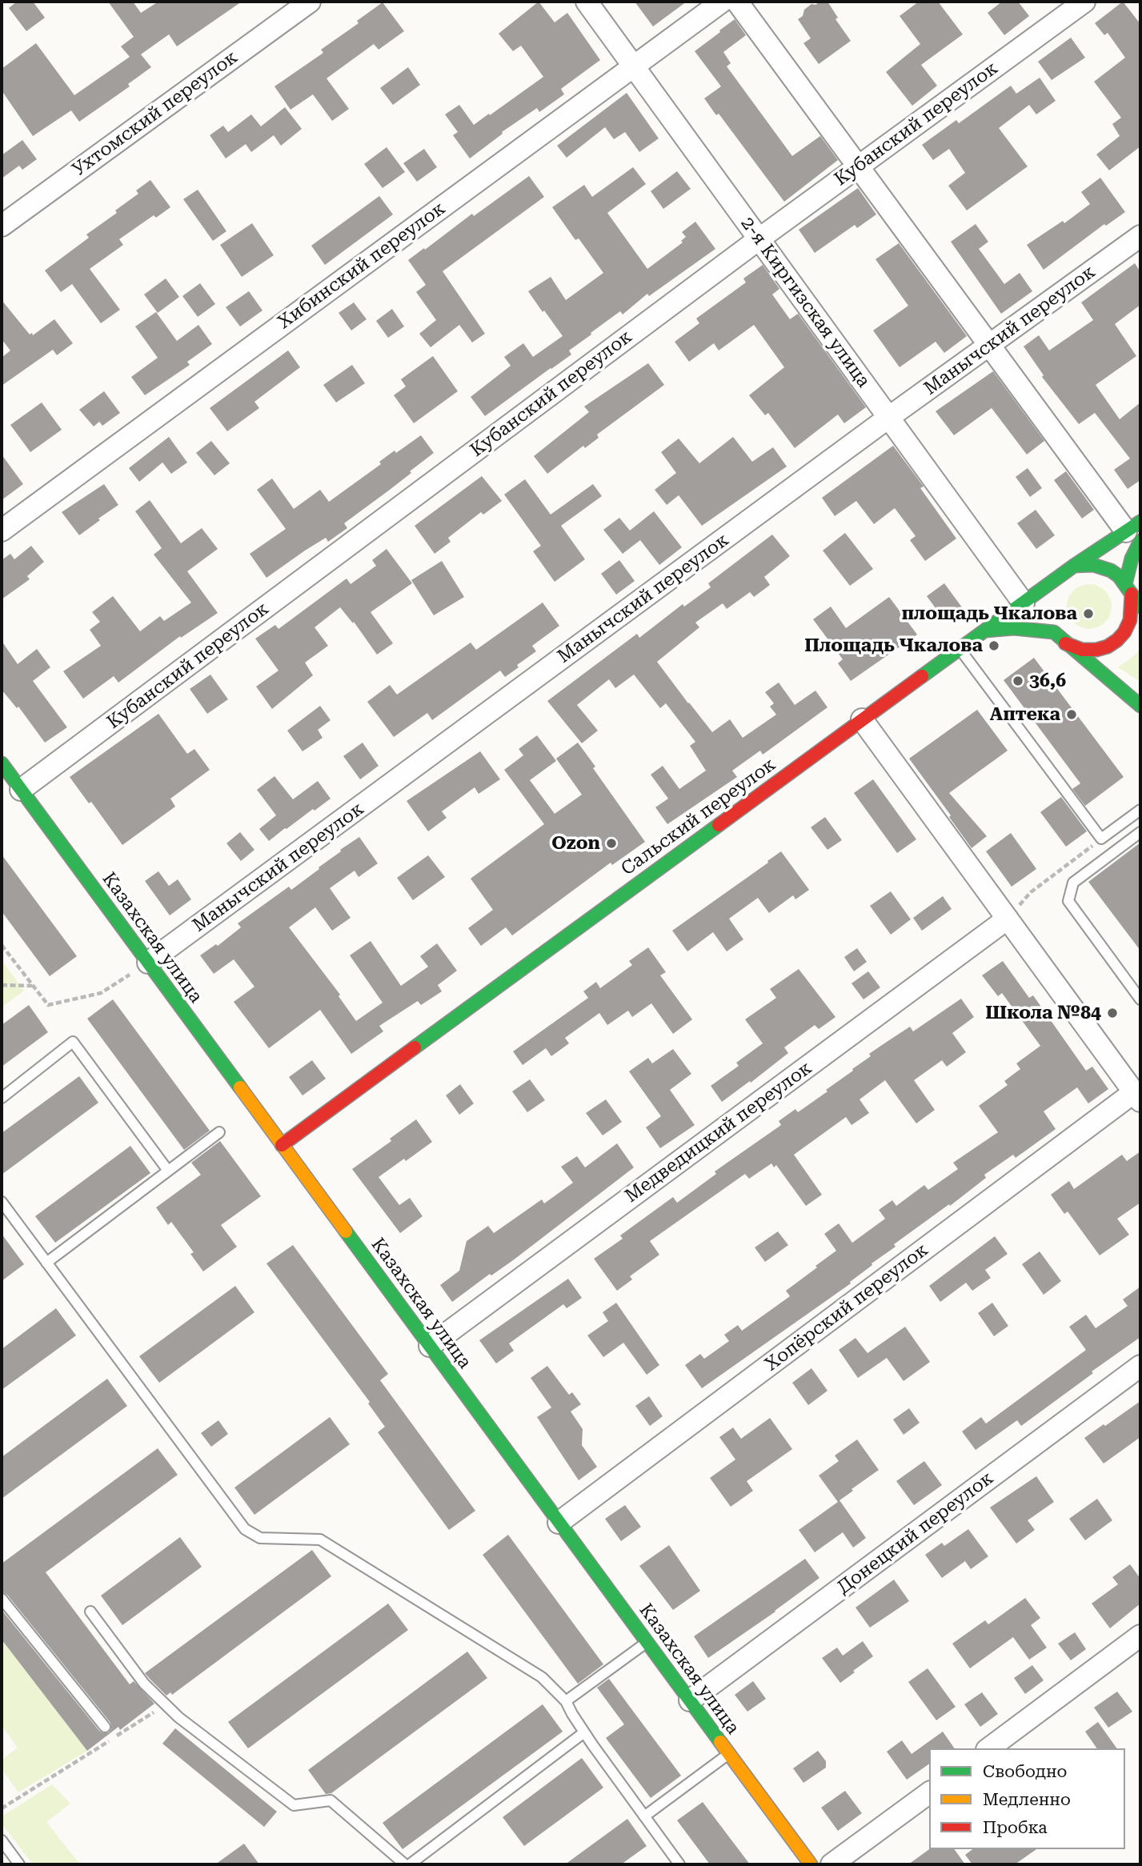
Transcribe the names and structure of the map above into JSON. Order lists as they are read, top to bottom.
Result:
{
  "streets": {
    "main road": ["Сальский переулок", "Казахская улица"],
    "street": [
      "Ухтомский переулок",
      "Кубанский переулок",
      "Хибинский переулок",
      "2-я Киргизская улица",
      "Манычский переулок",
      "Медведицкий переулок",
      "Хопёрский переулок",
      "Донецкий переулок"
    ]
  },
  "crossings": [
    ["Кубанский переулок", "2-я Киргизская улица"],
    ["Кубанский переулок", "Казахская улица"],
    ["Хибинский переулок", "2-я Киргизская улица"],
    ["2-я Киргизская улица", "Манычский переулок"],
    ["2-я Киргизская улица", "Сальский переулок"],
    ["Манычский переулок", "Казахская улица"],
    ["Сальский переулок", "Казахская улица"],
    ["Казахская улица", "Медведицкий переулок"],
    ["Казахская улица", "Хопёрский переулок"],
    ["Казахская улица", "Донецкий переулок"]
  ],
  "places": [
    "площадь Чкалова",
    "Площадь Чкалова",
    "36,6",
    "Аптека",
    "Ozon",
    "Школа №84"
  ],
  "legend": ["Свободно", "Медленно", "Пробка"]
}
